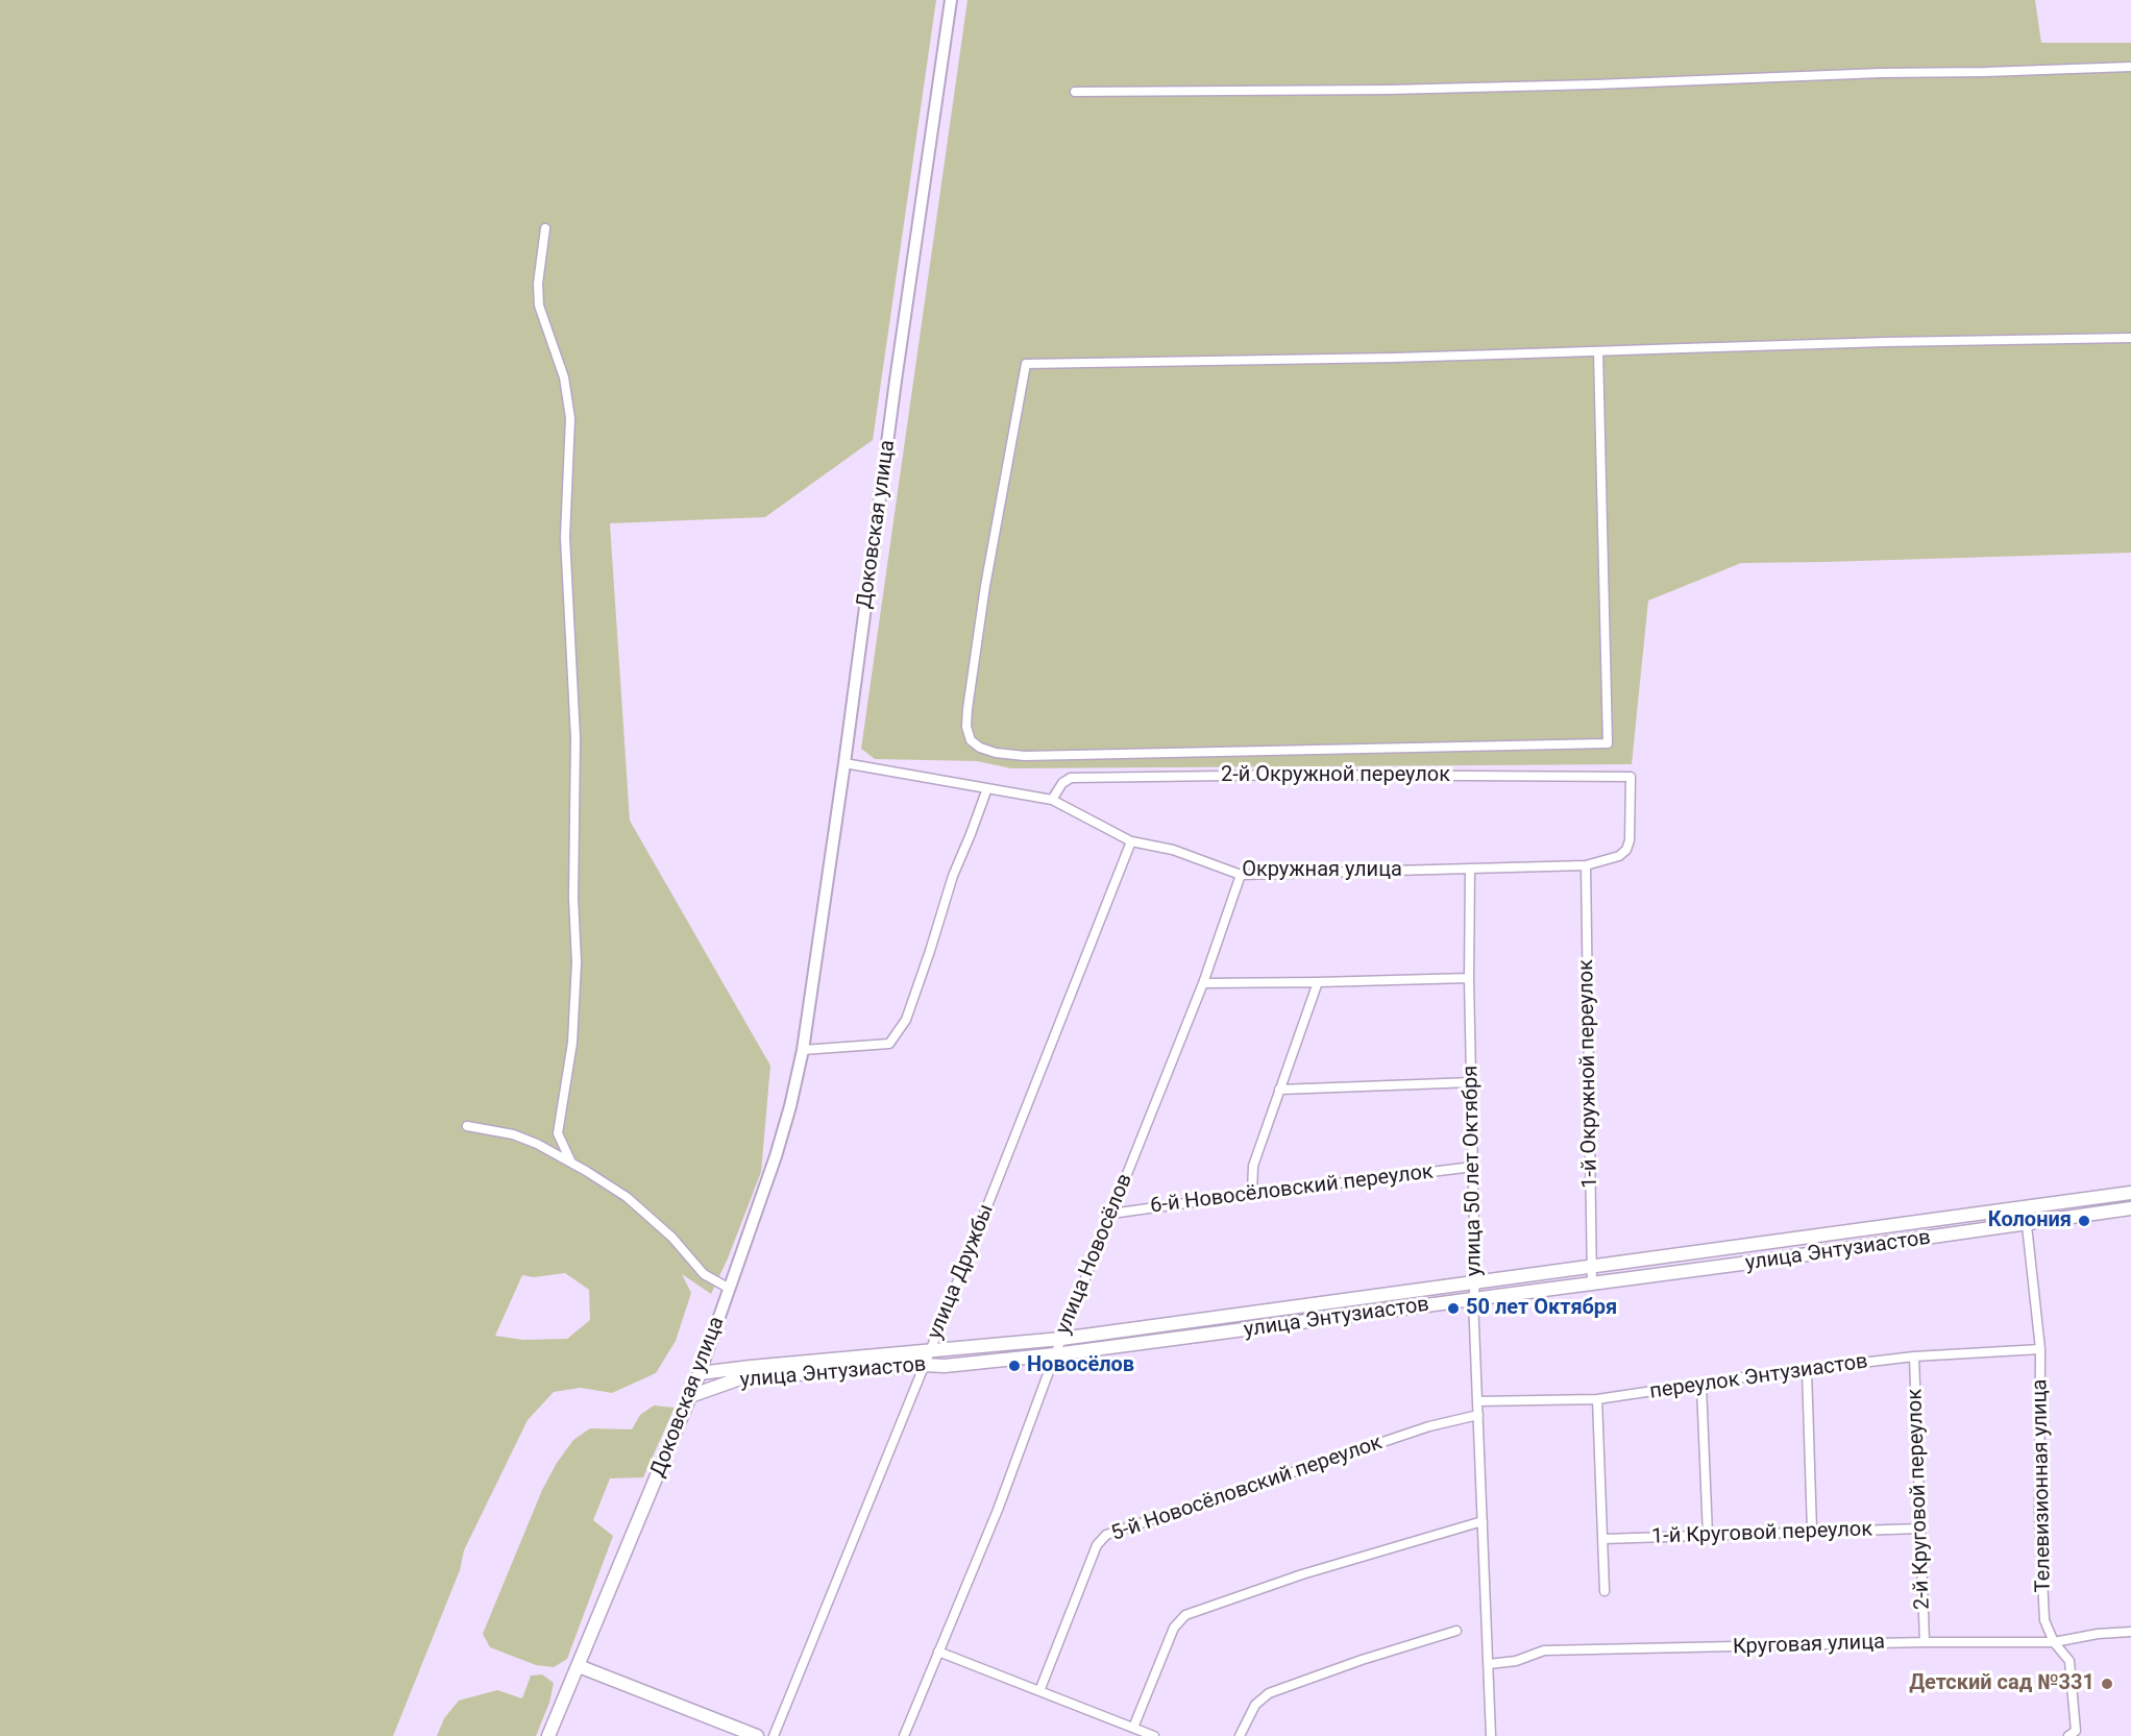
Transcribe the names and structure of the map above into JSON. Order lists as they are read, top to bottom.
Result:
{
  "streets": {
    "main road": ["Доковская улица", "улица Энтузиастов"],
    "street": [
      "2-й Окружной переулок",
      "Окружная улица",
      "1-й Окружной переулок",
      "улица 50 лет Октября",
      "6-й Новосёловский переулок",
      "улица Новосёлов",
      "улица Дружбы",
      "переулок Энтузиастов",
      "Телевизионная улица",
      "5-й Новосёловский переулок",
      "2-й Круговой переулок",
      "1-й Круговой переулок",
      "Круговая улица"
    ]
  },
  "crossings": [
    ["Доковская улица", "Окружная улица"],
    ["Доковская улица", "улица Энтузиастов"],
    ["2-й Окружной переулок", "Окружная улица"],
    ["Окружная улица", "1-й Окружной переулок"],
    ["Окружная улица", "улица 50 лет Октября"],
    ["Окружная улица", "улица Новосёлов"],
    ["Окружная улица", "улица Дружбы"],
    ["1-й Окружной переулок", "улица Энтузиастов"],
    ["улица 50 лет Октября", "6-й Новосёловский переулок"],
    ["улица 50 лет Октября", "улица Энтузиастов"],
    ["улица 50 лет Октября", "переулок Энтузиастов"],
    ["улица 50 лет Октября", "5-й Новосёловский переулок"],
    ["улица 50 лет Октября", "Круговая улица"],
    ["6-й Новосёловский переулок", "улица Новосёлов"],
    ["улица Энтузиастов", "улица Новосёлов"],
    ["улица Энтузиастов", "улица Дружбы"],
    ["улица Энтузиастов", "Телевизионная улица"],
    ["переулок Энтузиастов", "Телевизионная улица"],
    ["переулок Энтузиастов", "2-й Круговой переулок"],
    ["Телевизионная улица", "Круговая улица"],
    ["2-й Круговой переулок", "1-й Круговой переулок"],
    ["2-й Круговой переулок", "Круговая улица"]
  ],
  "places": [
    "Колония",
    "50 лет Октября",
    "Новосёлов",
    "Детский сад №331"
  ]
}
